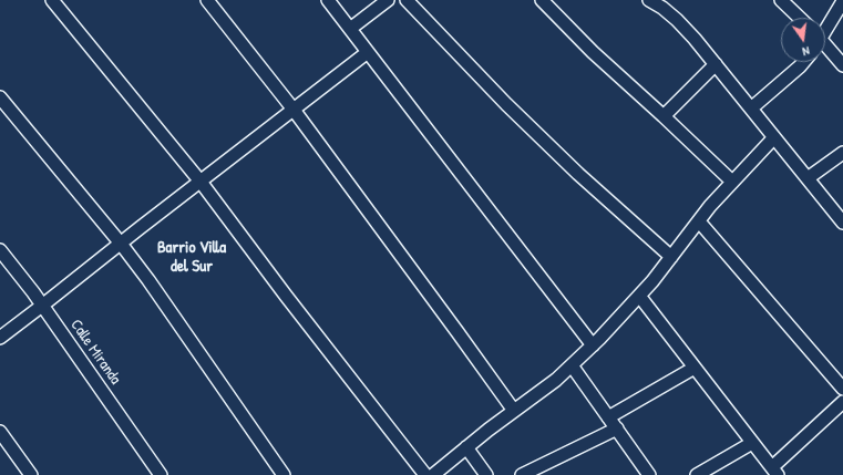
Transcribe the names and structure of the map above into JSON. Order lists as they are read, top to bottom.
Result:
{
  "streets": {
    "street": ["Calle Miranda"]
  },
  "districts": ["Barrio Villa del Sur"],
  "north": "bottom"
}
